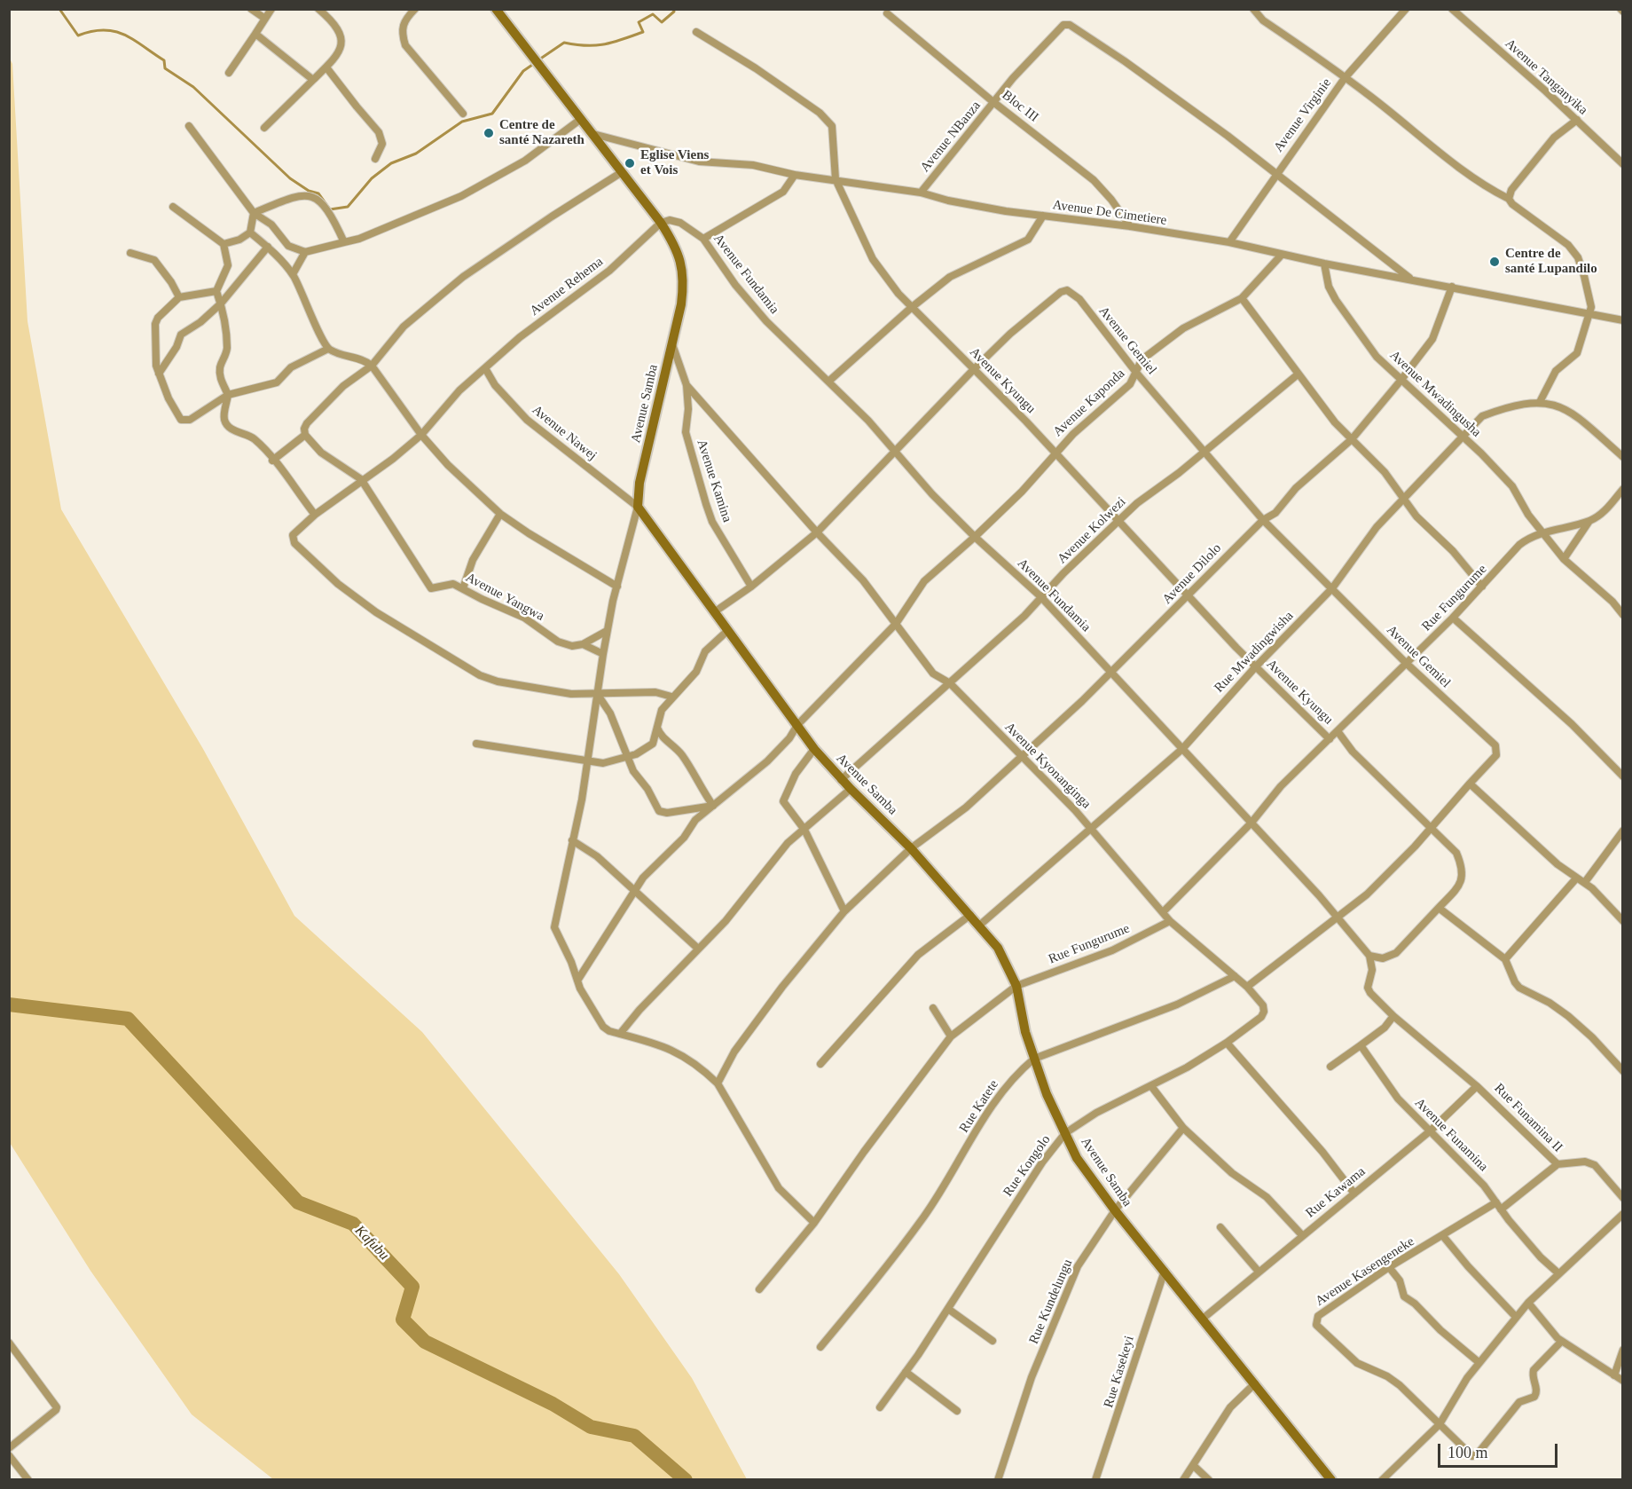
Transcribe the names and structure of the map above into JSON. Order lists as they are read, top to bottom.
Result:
{
  "streets": {
    "street": [
      "Avenue Tanganyika",
      "Bloc III",
      "Avenue Virginie",
      "Avenue NBanza",
      "Avenue De Cimetiere",
      "Avenue Fundamia",
      "Avenue Rehema",
      "Avenue Gemiel",
      "Avenue Kyungu",
      "Avenue Mwadingusha",
      "Avenue Kaponda",
      "Avenue Samba",
      "Avenue Nawej",
      "Avenue Kamina",
      "Avenue Kolwezi",
      "Avenue Dilolo",
      "Avenue Yangwa",
      "Rue Fungurume",
      "Rue Mwadingwisha",
      "Avenue Kyonanginga",
      "Rue Katete",
      "Rue Funamina II",
      "Avenue Funamina",
      "Rue Kongolo",
      "Rue Kawama",
      "Avenue Kasengeneke",
      "Rue Kundelungu",
      "Rue Kasekeyi"
    ]
  },
  "crossings": [
    ["Bloc III", "Avenue NBanza"],
    ["Bloc III", "Avenue De Cimetiere"],
    ["Avenue Virginie", "Avenue NBanza"],
    ["Avenue Virginie", "Avenue De Cimetiere"],
    ["Avenue NBanza", "Avenue De Cimetiere"],
    ["Avenue De Cimetiere", "Avenue Kyungu"],
    ["Avenue De Cimetiere", "Avenue Mwadingusha"],
    ["Avenue De Cimetiere", "Avenue Samba"],
    ["Avenue De Cimetiere", "Avenue Dilolo"],
    ["Avenue Fundamia", "Avenue Rehema"],
    ["Avenue Fundamia", "Avenue Gemiel"],
    ["Avenue Fundamia", "Avenue Kaponda"],
    ["Avenue Fundamia", "Avenue Samba"],
    ["Avenue Fundamia", "Avenue Kolwezi"],
    ["Avenue Fundamia", "Avenue Dilolo"],
    ["Avenue Fundamia", "Rue Fungurume"],
    ["Avenue Fundamia", "Rue Mwadingwisha"],
    ["Avenue Rehema", "Avenue Samba"],
    ["Avenue Rehema", "Avenue Nawej"],
    ["Avenue Rehema", "Avenue Yangwa"],
    ["Avenue Gemiel", "Avenue Kyungu"],
    ["Avenue Gemiel", "Avenue Kaponda"],
    ["Avenue Gemiel", "Avenue Samba"],
    ["Avenue Gemiel", "Avenue Kamina"],
    ["Avenue Gemiel", "Avenue Kolwezi"],
    ["Avenue Gemiel", "Avenue Dilolo"],
    ["Avenue Gemiel", "Rue Fungurume"],
    ["Avenue Gemiel", "Rue Mwadingwisha"],
    ["Avenue Gemiel", "Avenue Kyonanginga"],
    ["Avenue Kyungu", "Avenue Kaponda"],
    ["Avenue Kyungu", "Avenue Kolwezi"],
    ["Avenue Kyungu", "Avenue Dilolo"],
    ["Avenue Kyungu", "Rue Fungurume"],
    ["Avenue Kyungu", "Rue Mwadingwisha"],
    ["Avenue Mwadingusha", "Avenue Dilolo"],
    ["Avenue Mwadingusha", "Rue Fungurume"],
    ["Avenue Mwadingusha", "Rue Mwadingwisha"],
    ["Avenue Kaponda", "Avenue Samba"],
    ["Avenue Kaponda", "Avenue Kyonanginga"],
    ["Avenue Samba", "Avenue Nawej"],
    ["Avenue Samba", "Avenue Kamina"],
    ["Avenue Samba", "Avenue Kolwezi"],
    ["Avenue Samba", "Avenue Dilolo"],
    ["Avenue Samba", "Rue Fungurume"],
    ["Avenue Samba", "Rue Mwadingwisha"],
    ["Avenue Samba", "Rue Katete"],
    ["Avenue Samba", "Rue Kongolo"],
    ["Avenue Samba", "Rue Kawama"],
    ["Avenue Samba", "Rue Kundelungu"],
    ["Avenue Samba", "Rue Kasekeyi"],
    ["Avenue Kamina", "Avenue Kyonanginga"],
    ["Avenue Kolwezi", "Avenue Kyonanginga"],
    ["Avenue Dilolo", "Avenue Kyonanginga"],
    ["Rue Fungurume", "Avenue Kyonanginga"],
    ["Rue Mwadingwisha", "Avenue Kyonanginga"],
    ["Avenue Kyonanginga", "Rue Katete"],
    ["Avenue Kyonanginga", "Rue Kongolo"],
    ["Rue Funamina II", "Rue Kawama"],
    ["Avenue Funamina", "Rue Kawama"],
    ["Avenue Funamina", "Avenue Kasengeneke"]
  ],
  "water": ["Kafubu"],
  "places": ["Centre de santé Nazareth", "Eglise Viens et Vois", "Centre de santé Lupandilo"],
  "scale_bar": "100 m"
}
